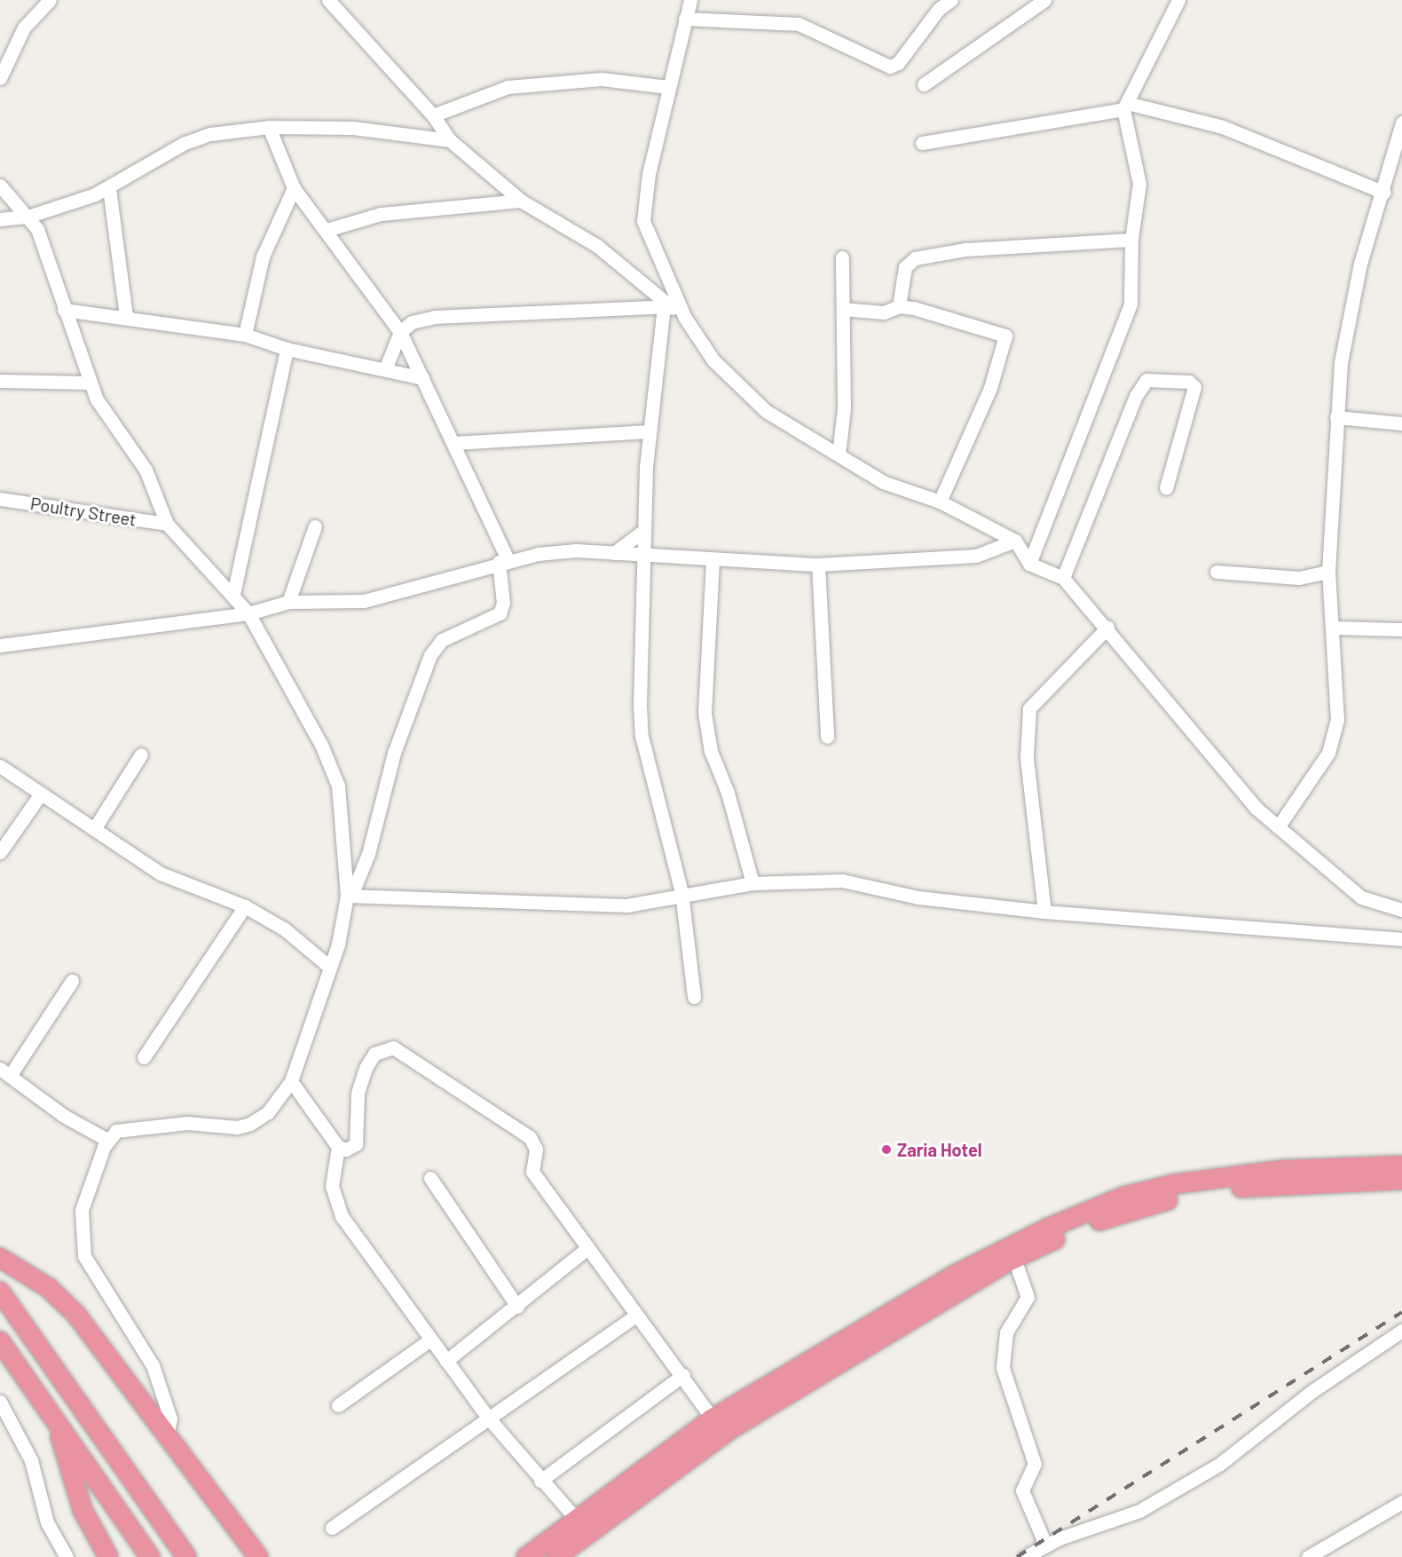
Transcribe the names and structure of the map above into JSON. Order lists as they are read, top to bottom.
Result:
{
  "streets": {
    "street": ["Poultry Street"]
  },
  "places": ["Zaria Hotel"]
}
